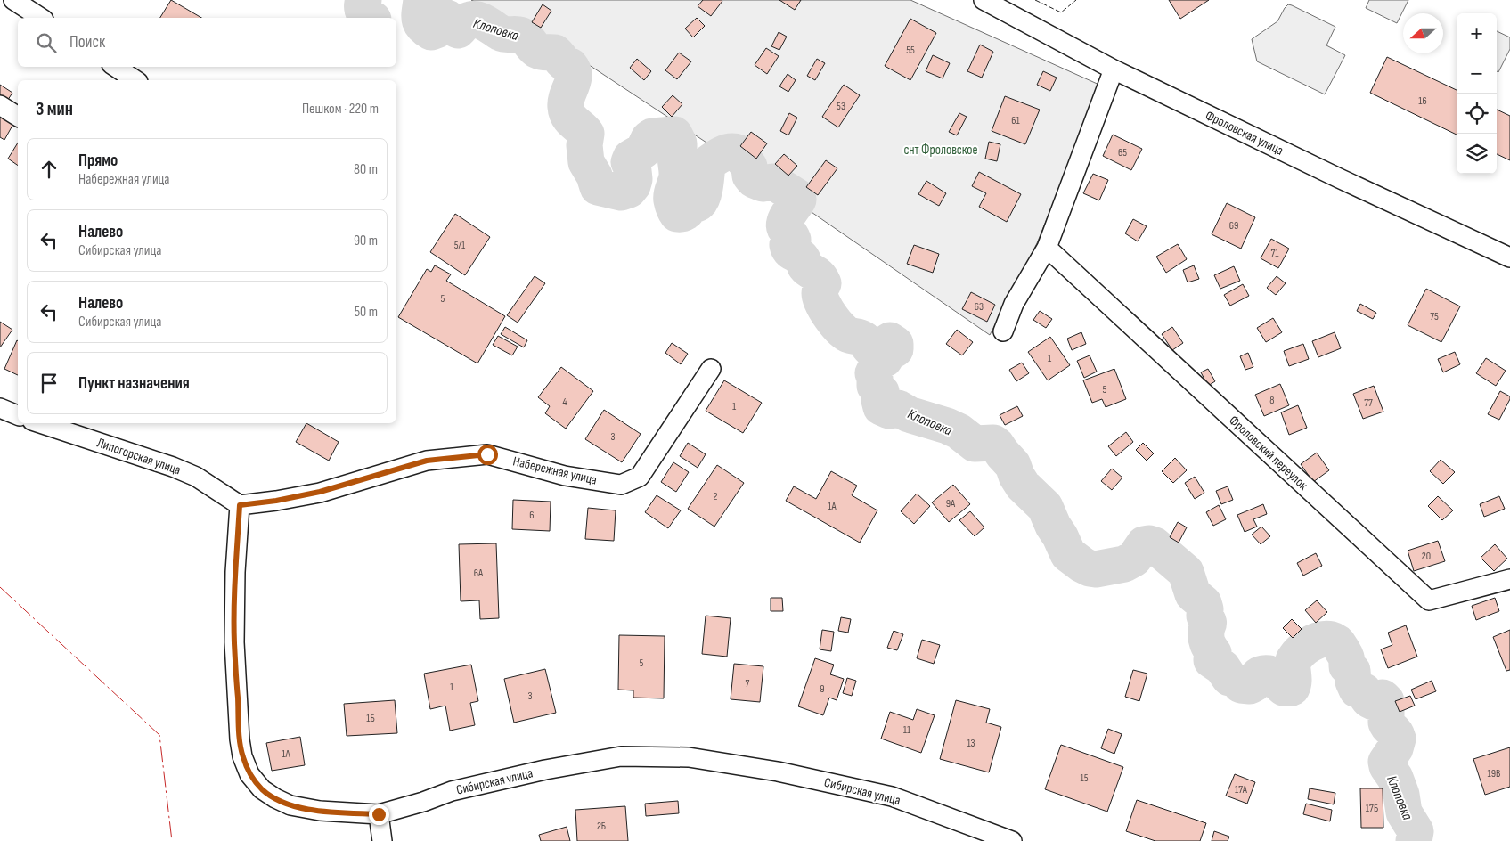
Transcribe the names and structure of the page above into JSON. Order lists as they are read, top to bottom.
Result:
{
  "streets": {
    "street": [
      "Фроловская улица",
      "Фроловский переулок",
      "Липогорская улица",
      "Набережная улица",
      "Сибирская улица"
    ]
  },
  "crossings": [
    ["Липогорская улица", "Набережная улица"],
    ["Липогорская улица", "Сибирская улица"],
    ["Набережная улица", "Сибирская улица"]
  ],
  "water": ["Клоповка"],
  "parks": ["снт Фроловское"],
  "house_numbers": [
    "55",
    "16",
    "53",
    "61",
    "65",
    "69",
    "5/1",
    "71",
    "5",
    "63",
    "75",
    "1",
    "5",
    "8",
    "4",
    "77",
    "1",
    "3",
    "2",
    "9А",
    "1А",
    "6",
    "20",
    "6А",
    "5",
    "7",
    "1",
    "9",
    "3",
    "1Б",
    "11",
    "13",
    "1А",
    "19В",
    "15",
    "17А",
    "17Б",
    "2Б"
  ],
  "north": "left",
  "page": {
    "map_buttons": ["+", "−"],
    "search": "Поиск",
    "heading": ["3 мин", "Пешком · 220 m"],
    "list": [
      ["Прямо", "Набережная улица", "80 m"],
      ["Налево", "Сибирская улица", "90 m"],
      ["Налево", "Сибирская улица", "50 m"],
      "Пункт назначения"
    ]
  }
}
